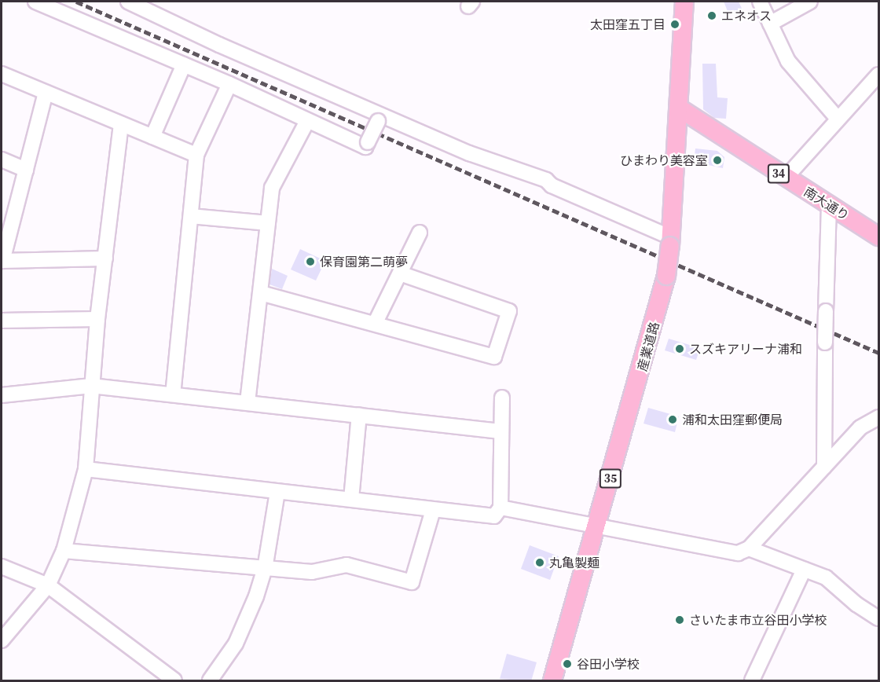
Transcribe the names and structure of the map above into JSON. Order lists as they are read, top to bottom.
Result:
{
  "streets": {
    "main road": [
      "34",
      "南大通り",
      "産業道路",
      "35"
    ]
  },
  "crossings": [
    ["南大通り", "産業道路"]
  ],
  "places": [
    "エネオス",
    "太田窪五丁目",
    "ひまわり美容室",
    "保育園第二萌夢",
    "スズキアリーナ浦和",
    "浦和太田窪郵便局",
    "丸亀製麺",
    "さいたま市立谷田小学校",
    "谷田小学校"
  ]
}
